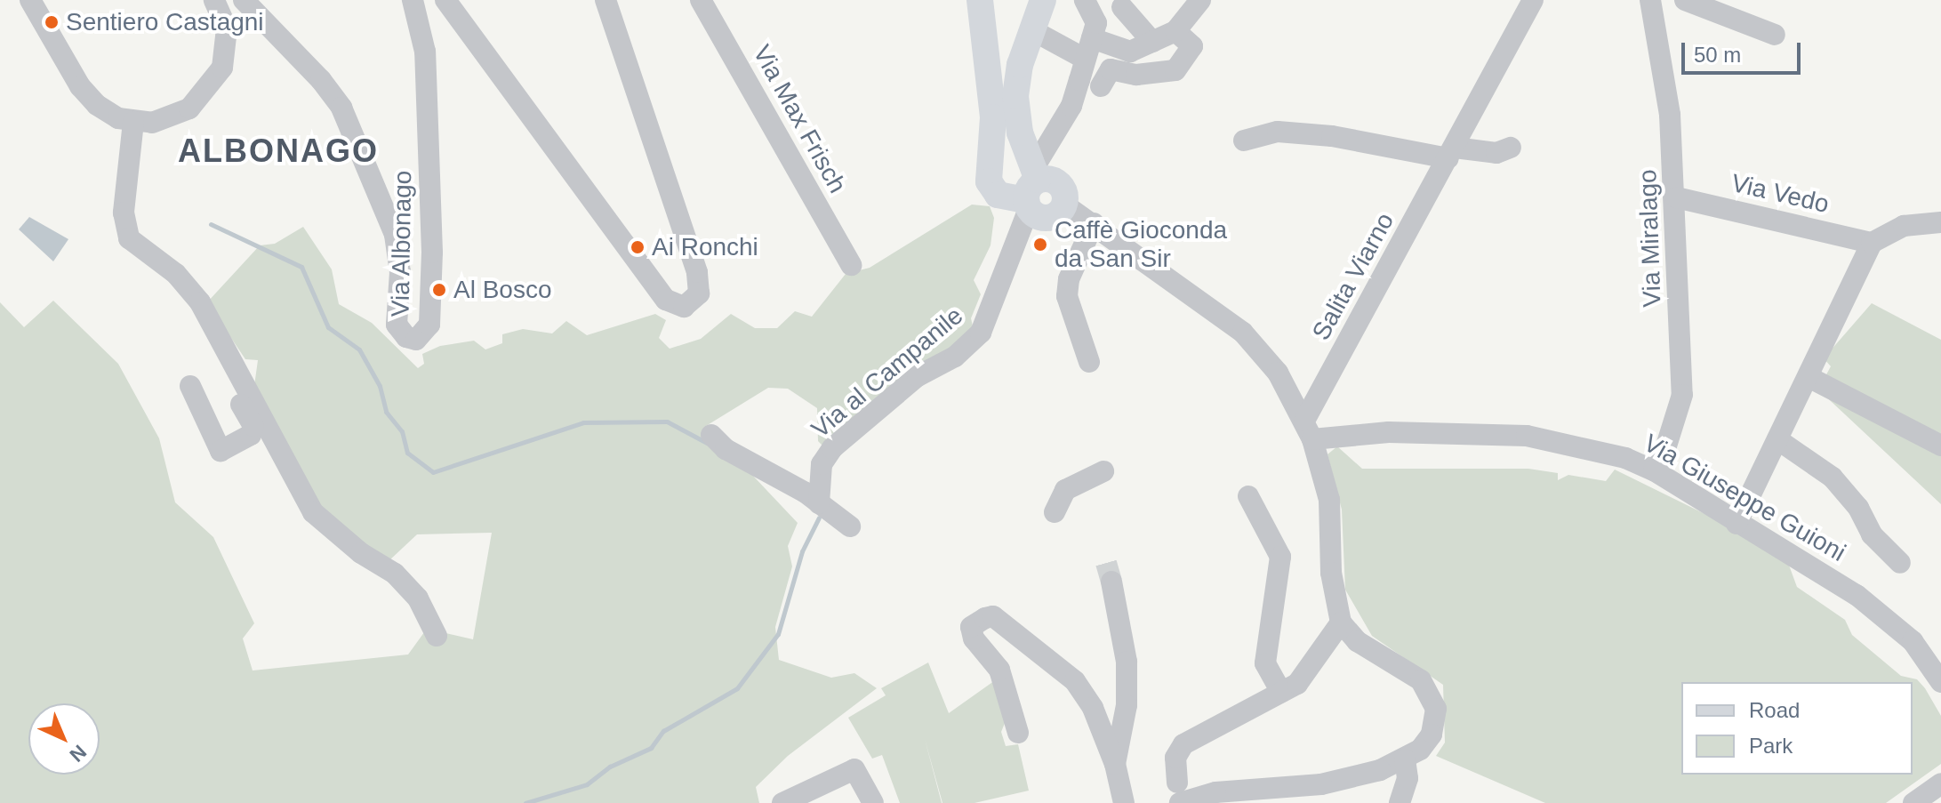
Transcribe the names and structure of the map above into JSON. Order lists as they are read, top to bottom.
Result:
{
  "streets": {
    "street": [
      "Via Max Frisch",
      "Via Vedo",
      "Via Miralago",
      "Via Albonago",
      "Salita Viarno",
      "Via al Campanile",
      "Via Giuseppe Guioni"
    ]
  },
  "crossings": [
    ["Via Vedo", "Via Miralago"],
    ["Via Miralago", "Via Giuseppe Guioni"],
    ["Salita Viarno", "Via Giuseppe Guioni"]
  ],
  "districts": ["ALBONAGO"],
  "places": [
    "Sentiero Castagni",
    "Caffè Gioconda da San Sir",
    "Ai Ronchi",
    "Al Bosco"
  ],
  "legend": ["Road", "Park"],
  "scale_bar": "50 m",
  "north": "bottom right"
}
